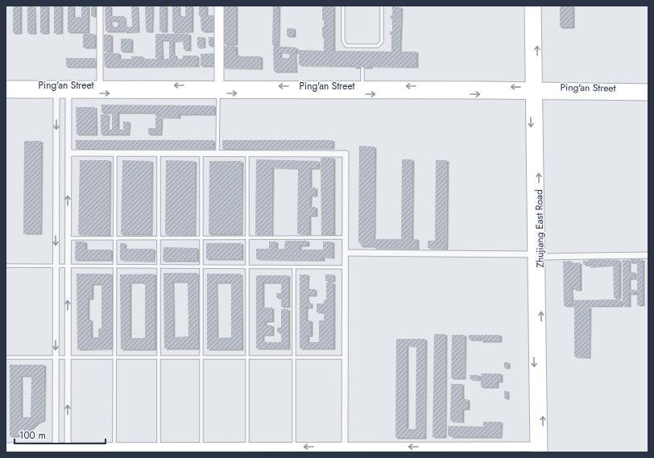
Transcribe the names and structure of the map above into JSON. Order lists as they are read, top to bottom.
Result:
{
  "streets": {
    "main road": ["Ping'an Street", "Zhujiang East Road"]
  },
  "scale_bar": "100 m"
}
